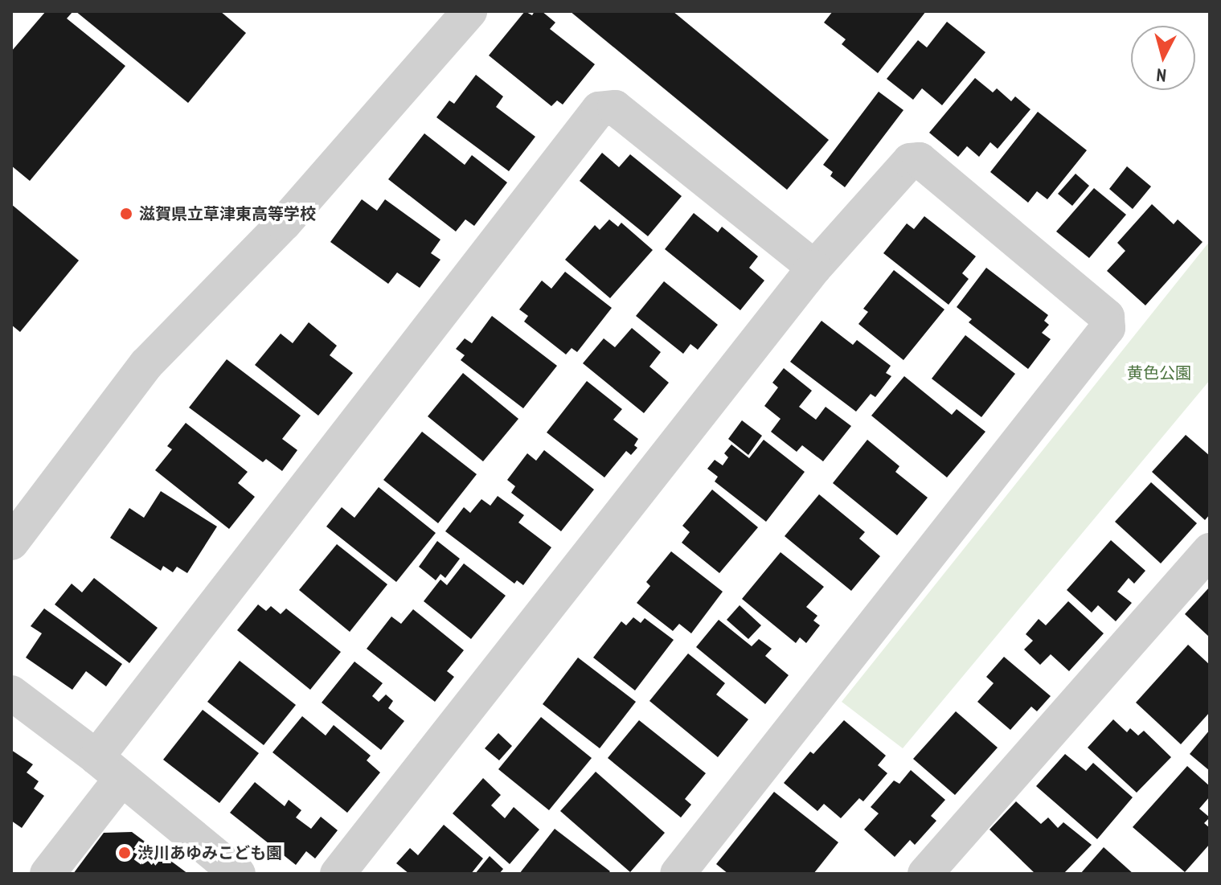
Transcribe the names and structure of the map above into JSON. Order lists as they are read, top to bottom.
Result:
{
  "parks": ["黄色公園"],
  "places": ["滋賀県立草津東高等学校", "渋川あゆみこども園"],
  "north": "bottom"
}
